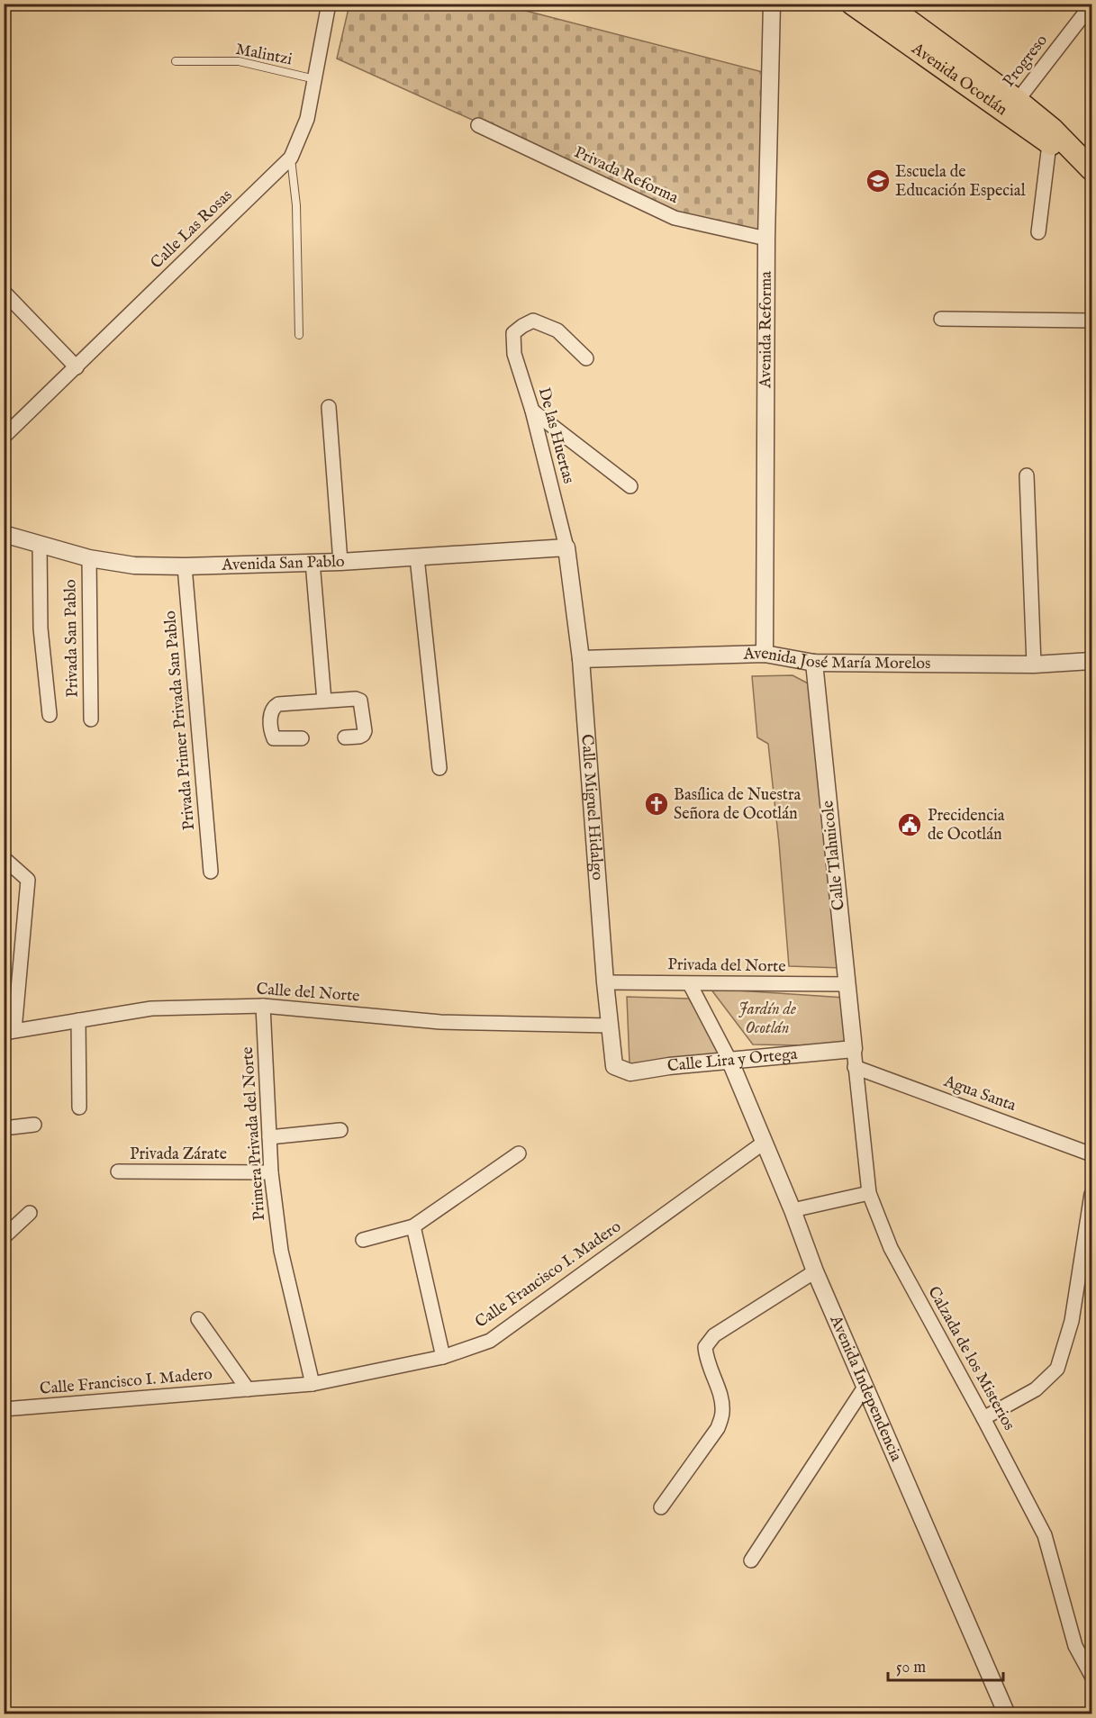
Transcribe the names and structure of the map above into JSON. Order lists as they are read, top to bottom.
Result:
{
  "streets": {
    "main road": ["Avenida Ocotlán"],
    "street": [
      "Progreso",
      "Privada Reforma",
      "Calle Las Rosas",
      "Avenida Reforma",
      "De las Huertas",
      "Avenida San Pablo",
      "Privada San Pablo",
      "Avenida José María Morelos",
      "Privada Primer Privada San Pablo",
      "Calle Miguel Hidalgo",
      "Calle Tlahuicole",
      "Privada del Norte",
      "Calle del Norte",
      "Calle Lira y Ortega",
      "Agua Santa",
      "Primera Privada del Norte",
      "Privada Zárate",
      "Calle Francisco I. Madero",
      "Calzada de los Misterios",
      "Avenida Independencia"
    ],
    "lane": ["Malintzi"]
  },
  "crossings": [
    ["Malintzi", "Calle Las Rosas"],
    ["Progreso", "Avenida Ocotlán"],
    ["Privada Reforma", "Avenida Reforma"],
    ["Avenida Reforma", "Avenida José María Morelos"],
    ["De las Huertas", "Avenida San Pablo"],
    ["De las Huertas", "Calle Miguel Hidalgo"],
    ["Avenida San Pablo", "Privada San Pablo"],
    ["Avenida San Pablo", "Privada Primer Privada San Pablo"],
    ["Avenida San Pablo", "Calle Miguel Hidalgo"],
    ["Avenida José María Morelos", "Calle Miguel Hidalgo"],
    ["Avenida José María Morelos", "Calle Tlahuicole"],
    ["Calle Miguel Hidalgo", "Privada del Norte"],
    ["Calle Miguel Hidalgo", "Calle del Norte"],
    ["Calle Miguel Hidalgo", "Calle Lira y Ortega"],
    ["Calle Tlahuicole", "Privada del Norte"],
    ["Calle Tlahuicole", "Calle Lira y Ortega"],
    ["Calle Tlahuicole", "Calzada de los Misterios"],
    ["Calle del Norte", "Primera Privada del Norte"],
    ["Calle Lira y Ortega", "Calzada de los Misterios"],
    ["Calle Lira y Ortega", "Avenida Independencia"],
    ["Agua Santa", "Calzada de los Misterios"],
    ["Primera Privada del Norte", "Privada Zárate"],
    ["Primera Privada del Norte", "Calle Francisco I. Madero"],
    ["Calle Francisco I. Madero", "Avenida Independencia"]
  ],
  "parks": ["Jardín de Ocotlán"],
  "places": {
    "school or university": ["Escuela de Educación Especial"],
    "church": ["Basílica de Nuestra Señora de Ocotlán"],
    "public building": ["Precidencia de Ocotlán"]
  },
  "scale_bar": "50 m"
}
